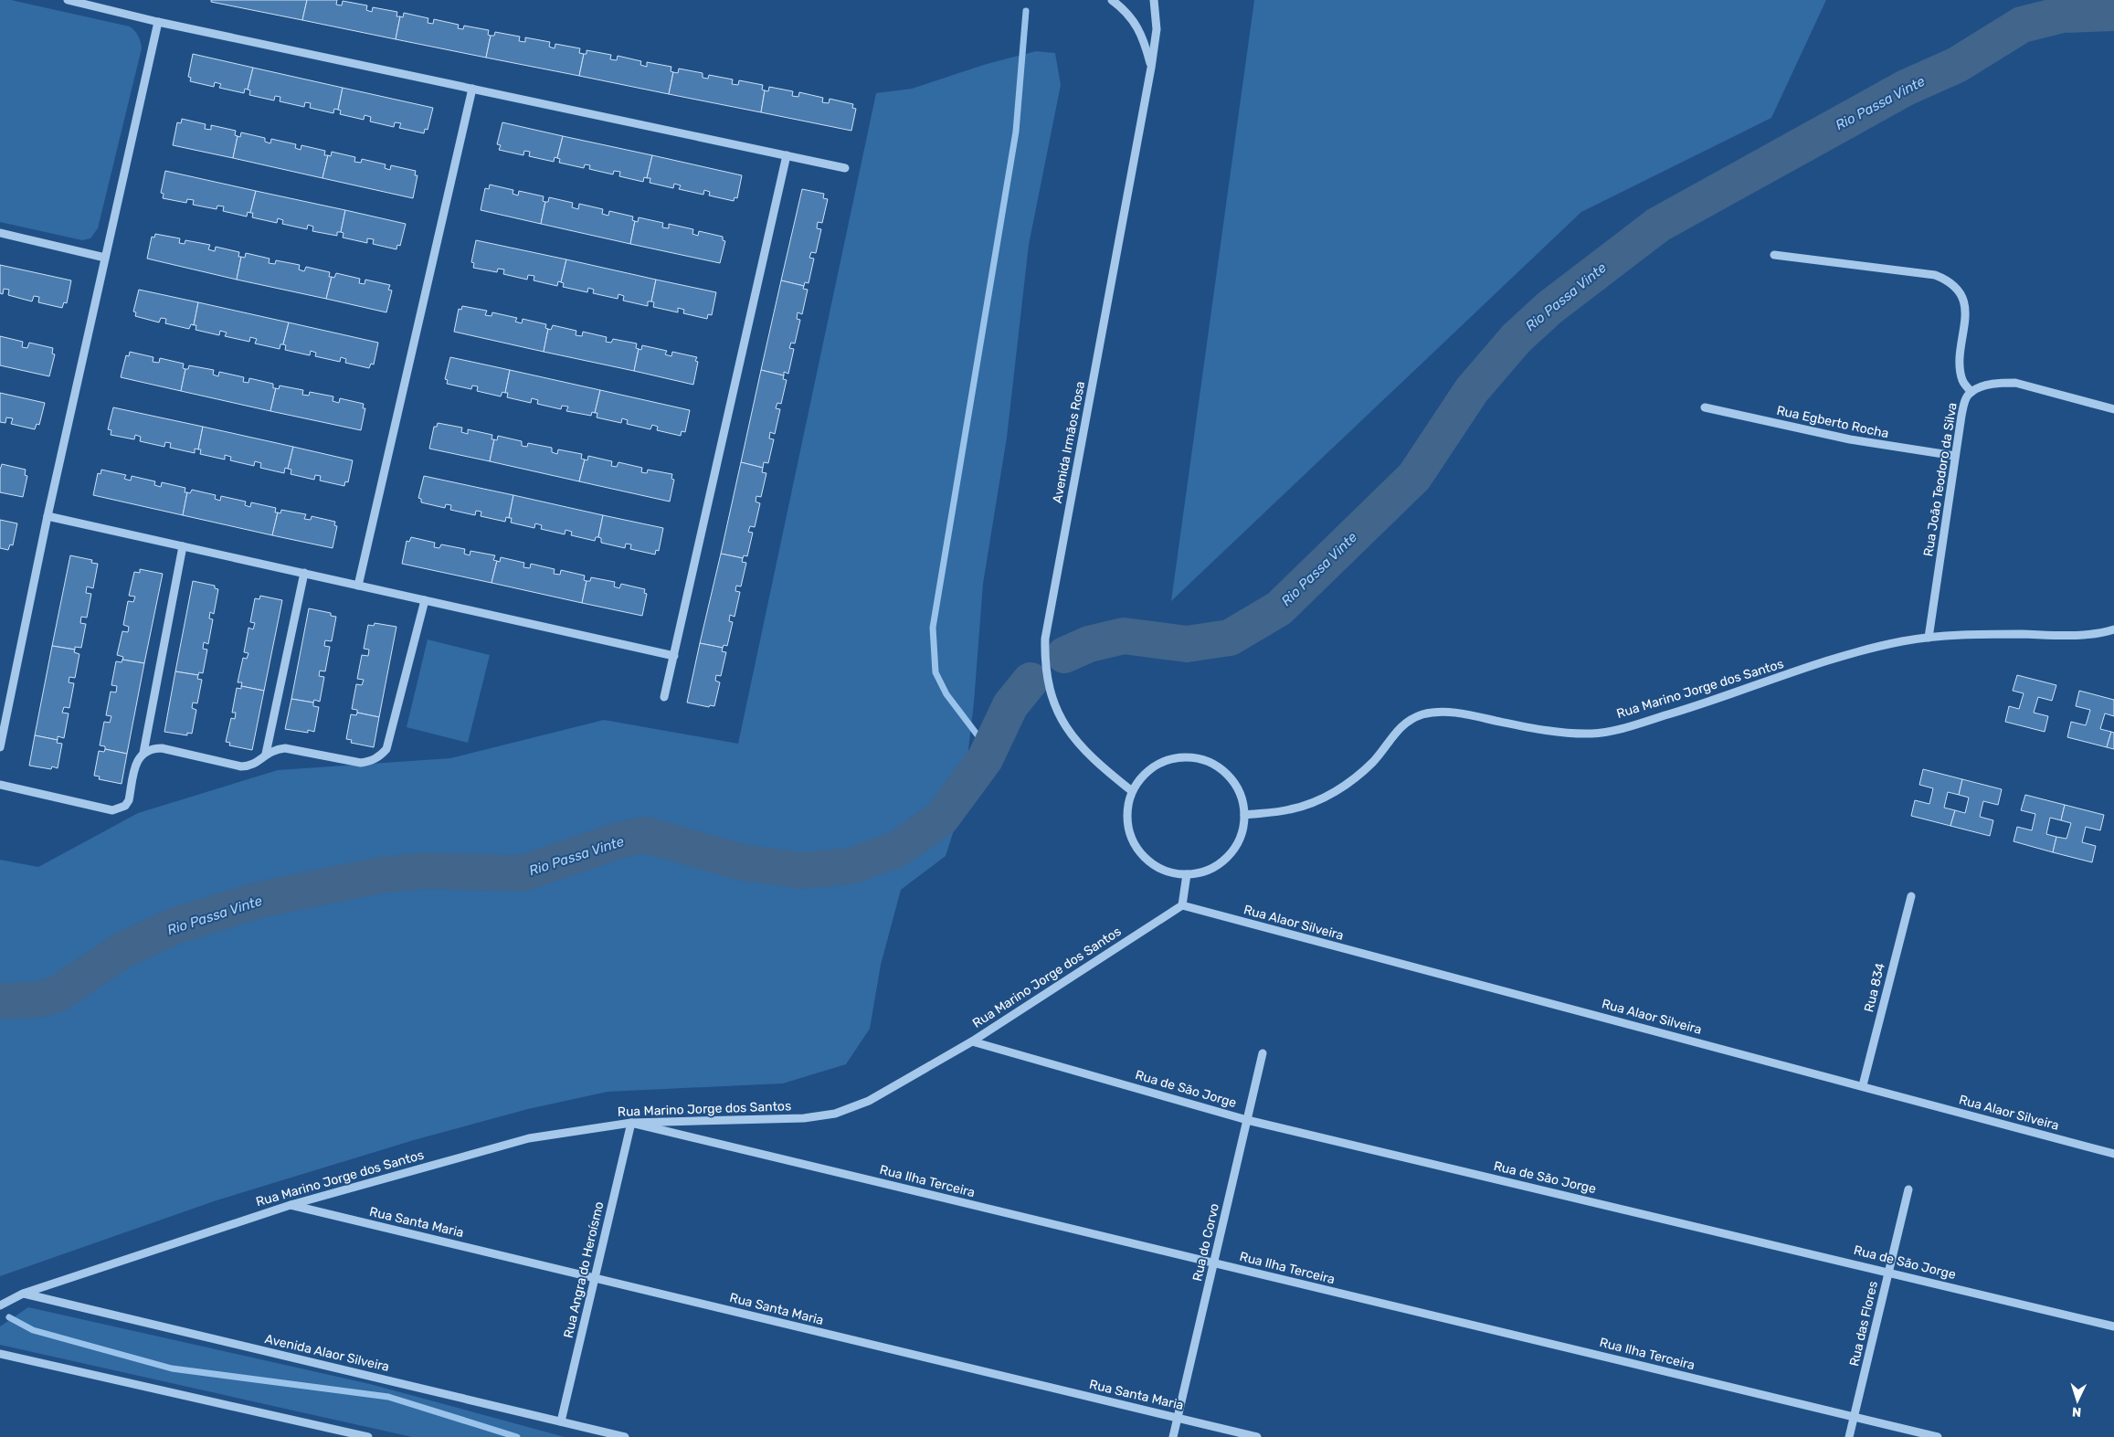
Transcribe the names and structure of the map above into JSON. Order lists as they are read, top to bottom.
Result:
{
  "streets": {
    "street": [
      "Rua Egberto Rocha",
      "Avenida Irmãos Rosa",
      "Rua João Teodoro da Silva",
      "Rua Marino Jorge dos Santos",
      "Rua Alaor Silveira",
      "Rua 834",
      "Rua de São Jorge",
      "Rua Ilha Terceira",
      "Rua Santa Maria",
      "Rua do Corvo",
      "Rua Angra do Heroísmo",
      "Rua das Flores",
      "Avenida Alaor Silveira"
    ]
  },
  "crossings": [
    ["Rua Egberto Rocha", "Rua João Teodoro da Silva"],
    ["Avenida Irmãos Rosa", "Rua Marino Jorge dos Santos"],
    ["Rua João Teodoro da Silva", "Rua Marino Jorge dos Santos"],
    ["Rua Marino Jorge dos Santos", "Rua Alaor Silveira"],
    ["Rua Marino Jorge dos Santos", "Rua de São Jorge"],
    ["Rua Marino Jorge dos Santos", "Rua Ilha Terceira"],
    ["Rua Marino Jorge dos Santos", "Rua Santa Maria"],
    ["Rua Marino Jorge dos Santos", "Rua Angra do Heroísmo"],
    ["Rua Marino Jorge dos Santos", "Avenida Alaor Silveira"],
    ["Rua Alaor Silveira", "Rua 834"],
    ["Rua de São Jorge", "Rua do Corvo"],
    ["Rua de São Jorge", "Rua das Flores"],
    ["Rua Ilha Terceira", "Rua do Corvo"],
    ["Rua Ilha Terceira", "Rua Angra do Heroísmo"],
    ["Rua Ilha Terceira", "Rua das Flores"],
    ["Rua Santa Maria", "Rua do Corvo"],
    ["Rua Santa Maria", "Rua Angra do Heroísmo"],
    ["Rua Angra do Heroísmo", "Avenida Alaor Silveira"]
  ],
  "water": ["Rio Passa Vinte"],
  "north": "bottom"
}
